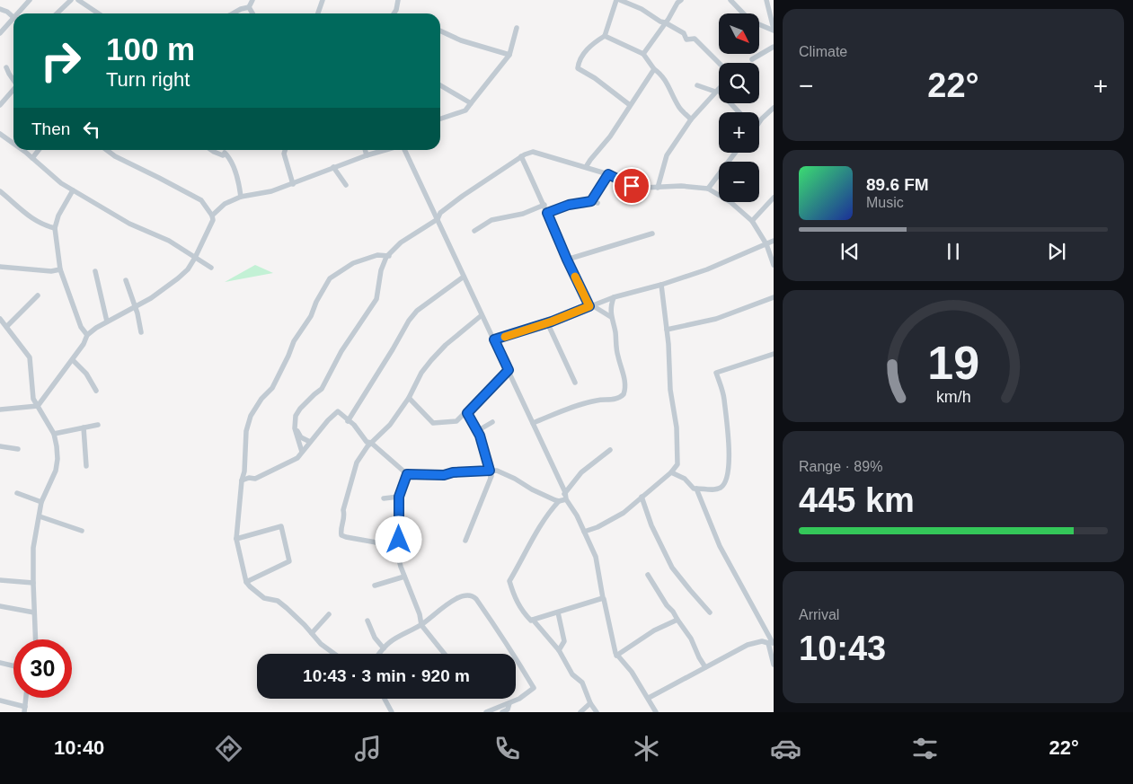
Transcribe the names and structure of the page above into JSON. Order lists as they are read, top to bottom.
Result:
{
  "north": "bottom right",
  "page": {
    "tile": [
      "Climate",
      ["Range · 89%", "445 km"],
      ["Arrival", "10:43"]
    ],
    "map_buttons": ["+", "−"],
    "turn": ["100 m", "Turn right"],
    "heat": ["−", "22°", "+"],
    "then": "Then",
    "song": ["89.6 FM", "Music"],
    "limit": "30",
    "trip": "10:43 · 3 min · 920 m",
    "tabs": ["10:40", "22°"],
    "gauge": ["19", "km/h"]
  }
}
